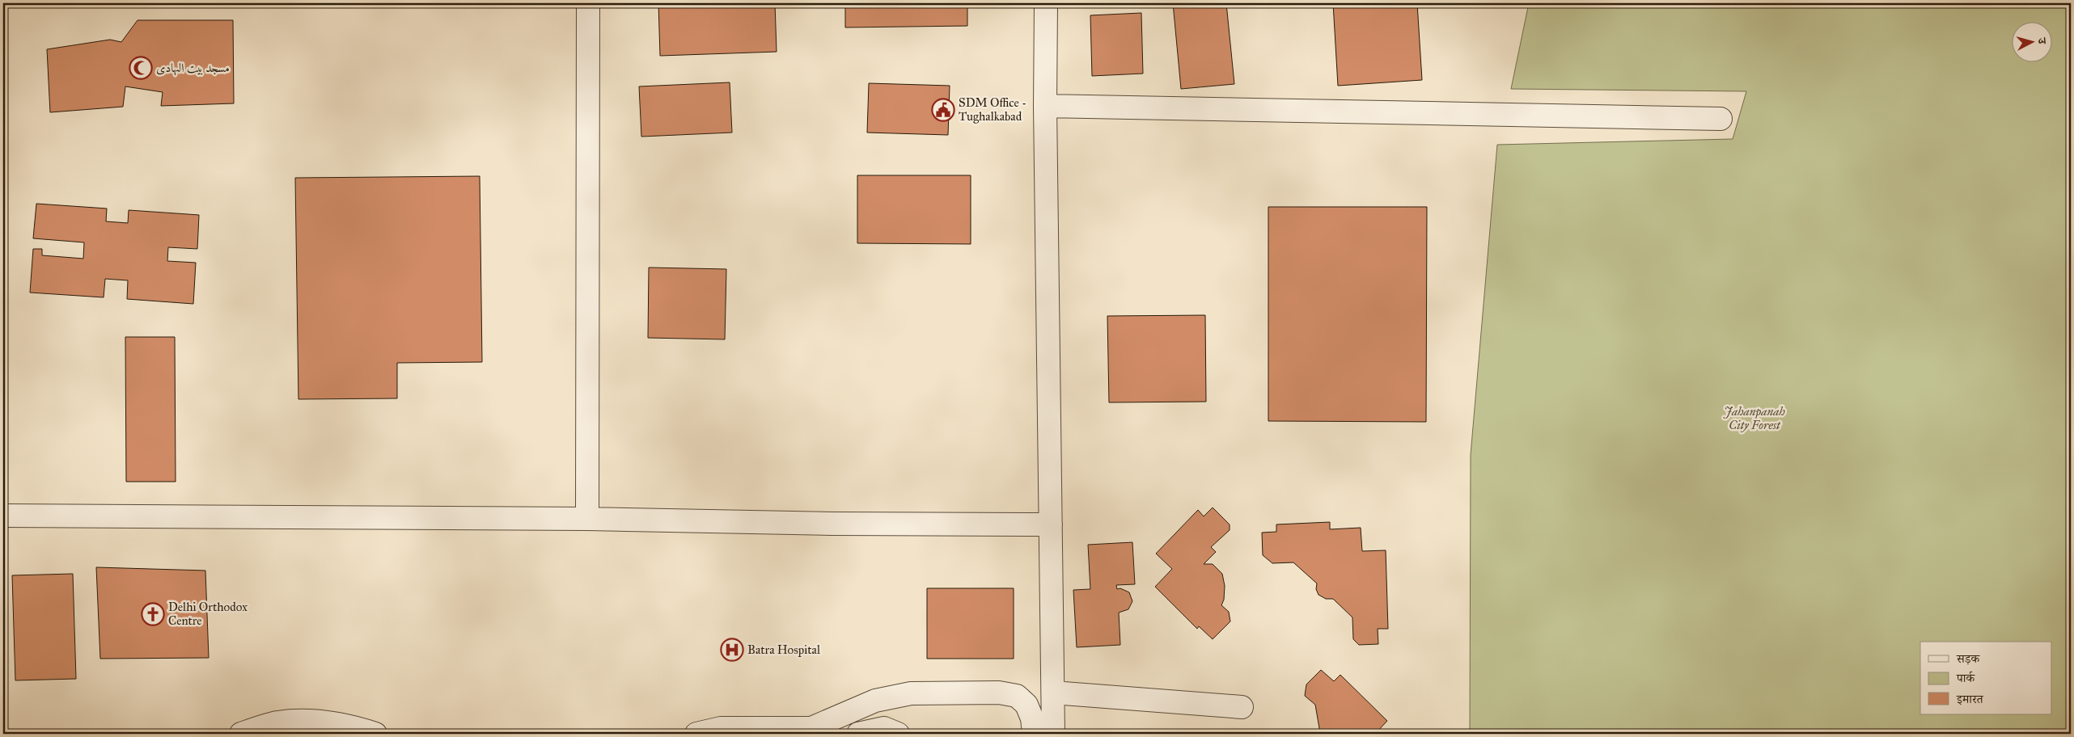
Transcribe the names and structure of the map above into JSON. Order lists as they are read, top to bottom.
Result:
{
  "parks": ["Jahanpanah City Forest"],
  "places": {
    "mosque": ["مسجد بیت الہادی"],
    "public building": ["SDM Office - Tughalkabad"],
    "church": ["Delhi Orthodox Centre"],
    "hospital": ["Batra Hospital"]
  },
  "legend": ["सड़क", "पार्क", "इमारत"],
  "north": "right"
}
